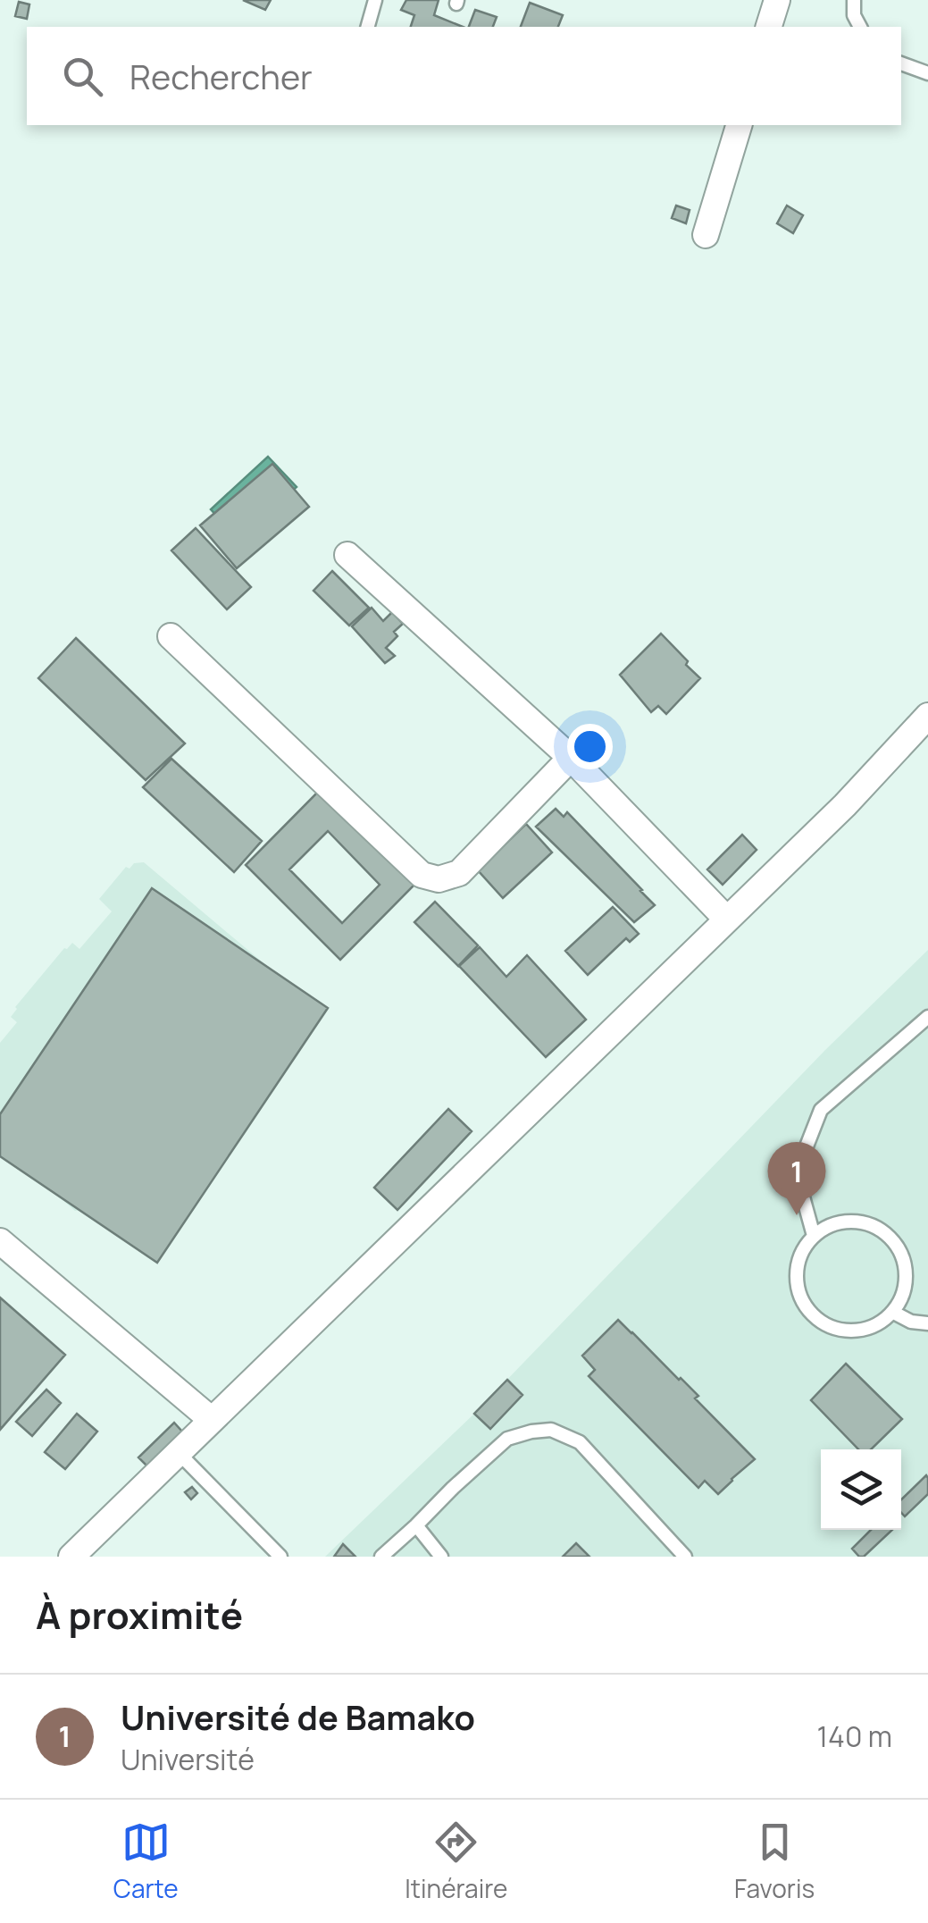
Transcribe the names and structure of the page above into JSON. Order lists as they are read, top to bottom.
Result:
{
  "page": {
    "search": "Rechercher",
    "pins": "1",
    "heading": "À proximité",
    "list": [
      {
        "mark": "1",
        "name": "Université de Bamako",
        "note": "Université",
        "value": "140 m"
      }
    ],
    "nav": ["Carte", "Itinéraire", "Favoris"]
  }
}
